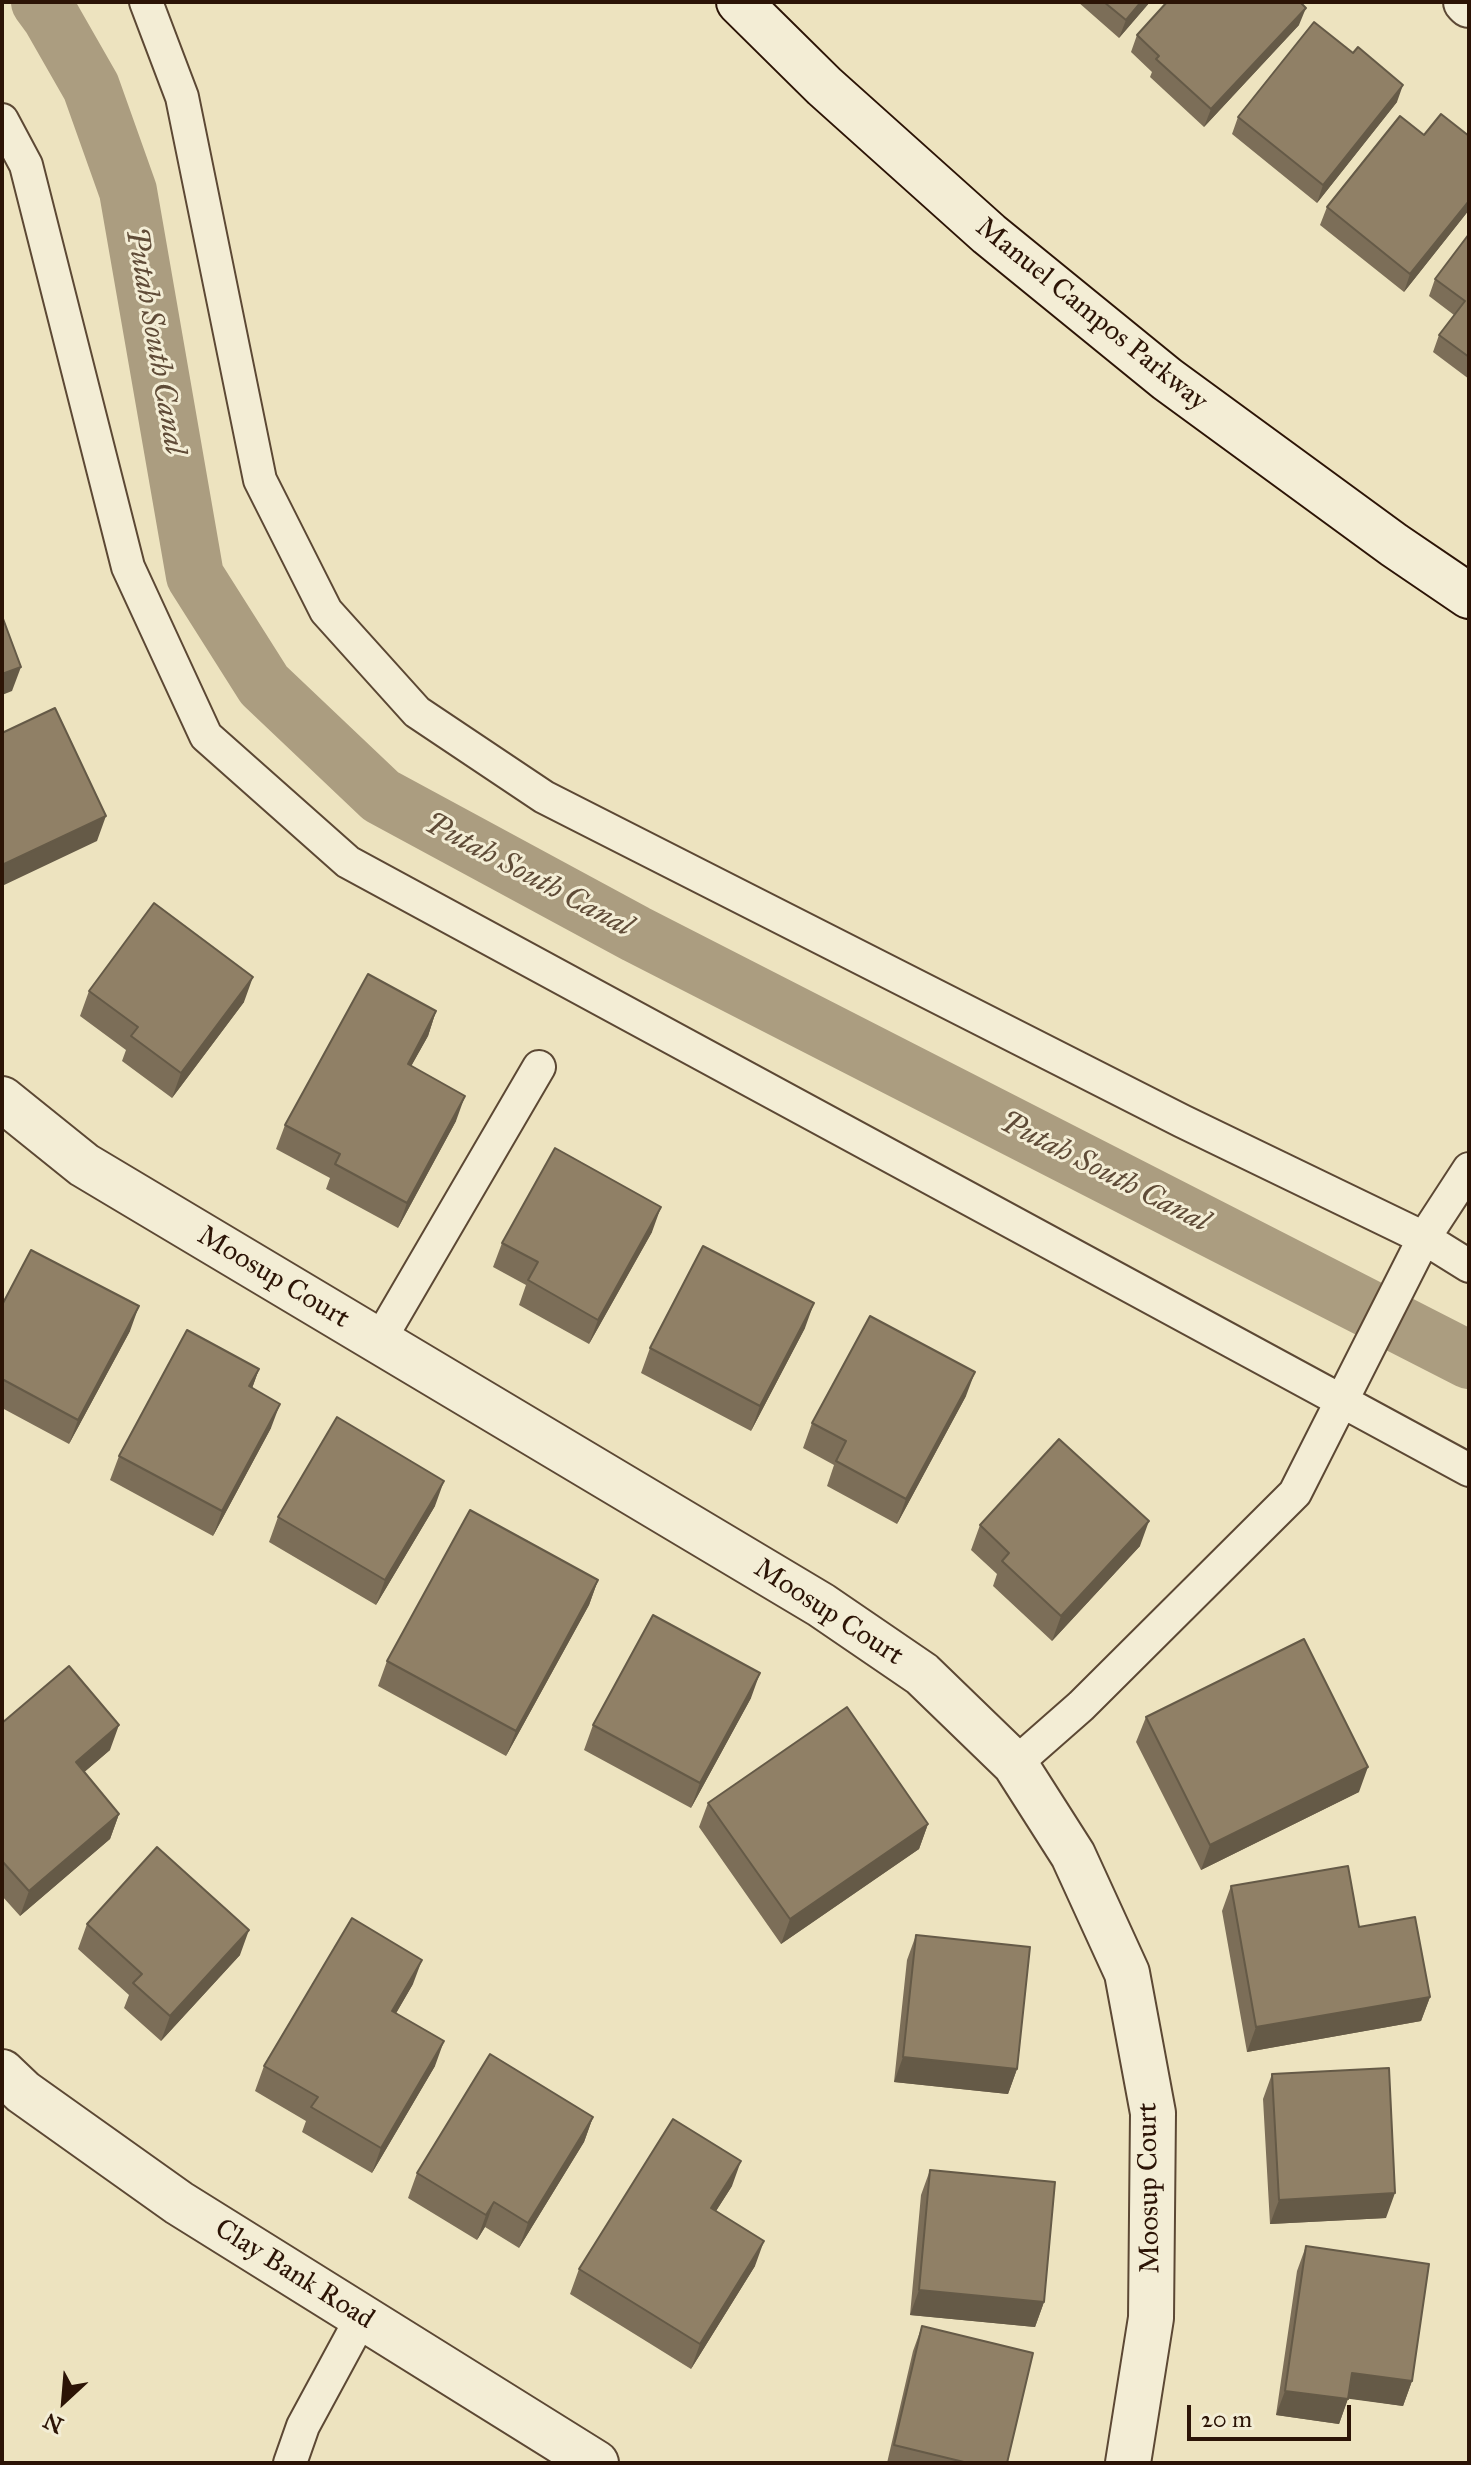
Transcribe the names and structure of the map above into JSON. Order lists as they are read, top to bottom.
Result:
{
  "streets": {
    "street": ["Manuel Campos Parkway", "Moosup Court", "Clay Bank Road"]
  },
  "water": ["Putah South Canal"],
  "scale_bar": "20 m",
  "north": "bottom left"
}
